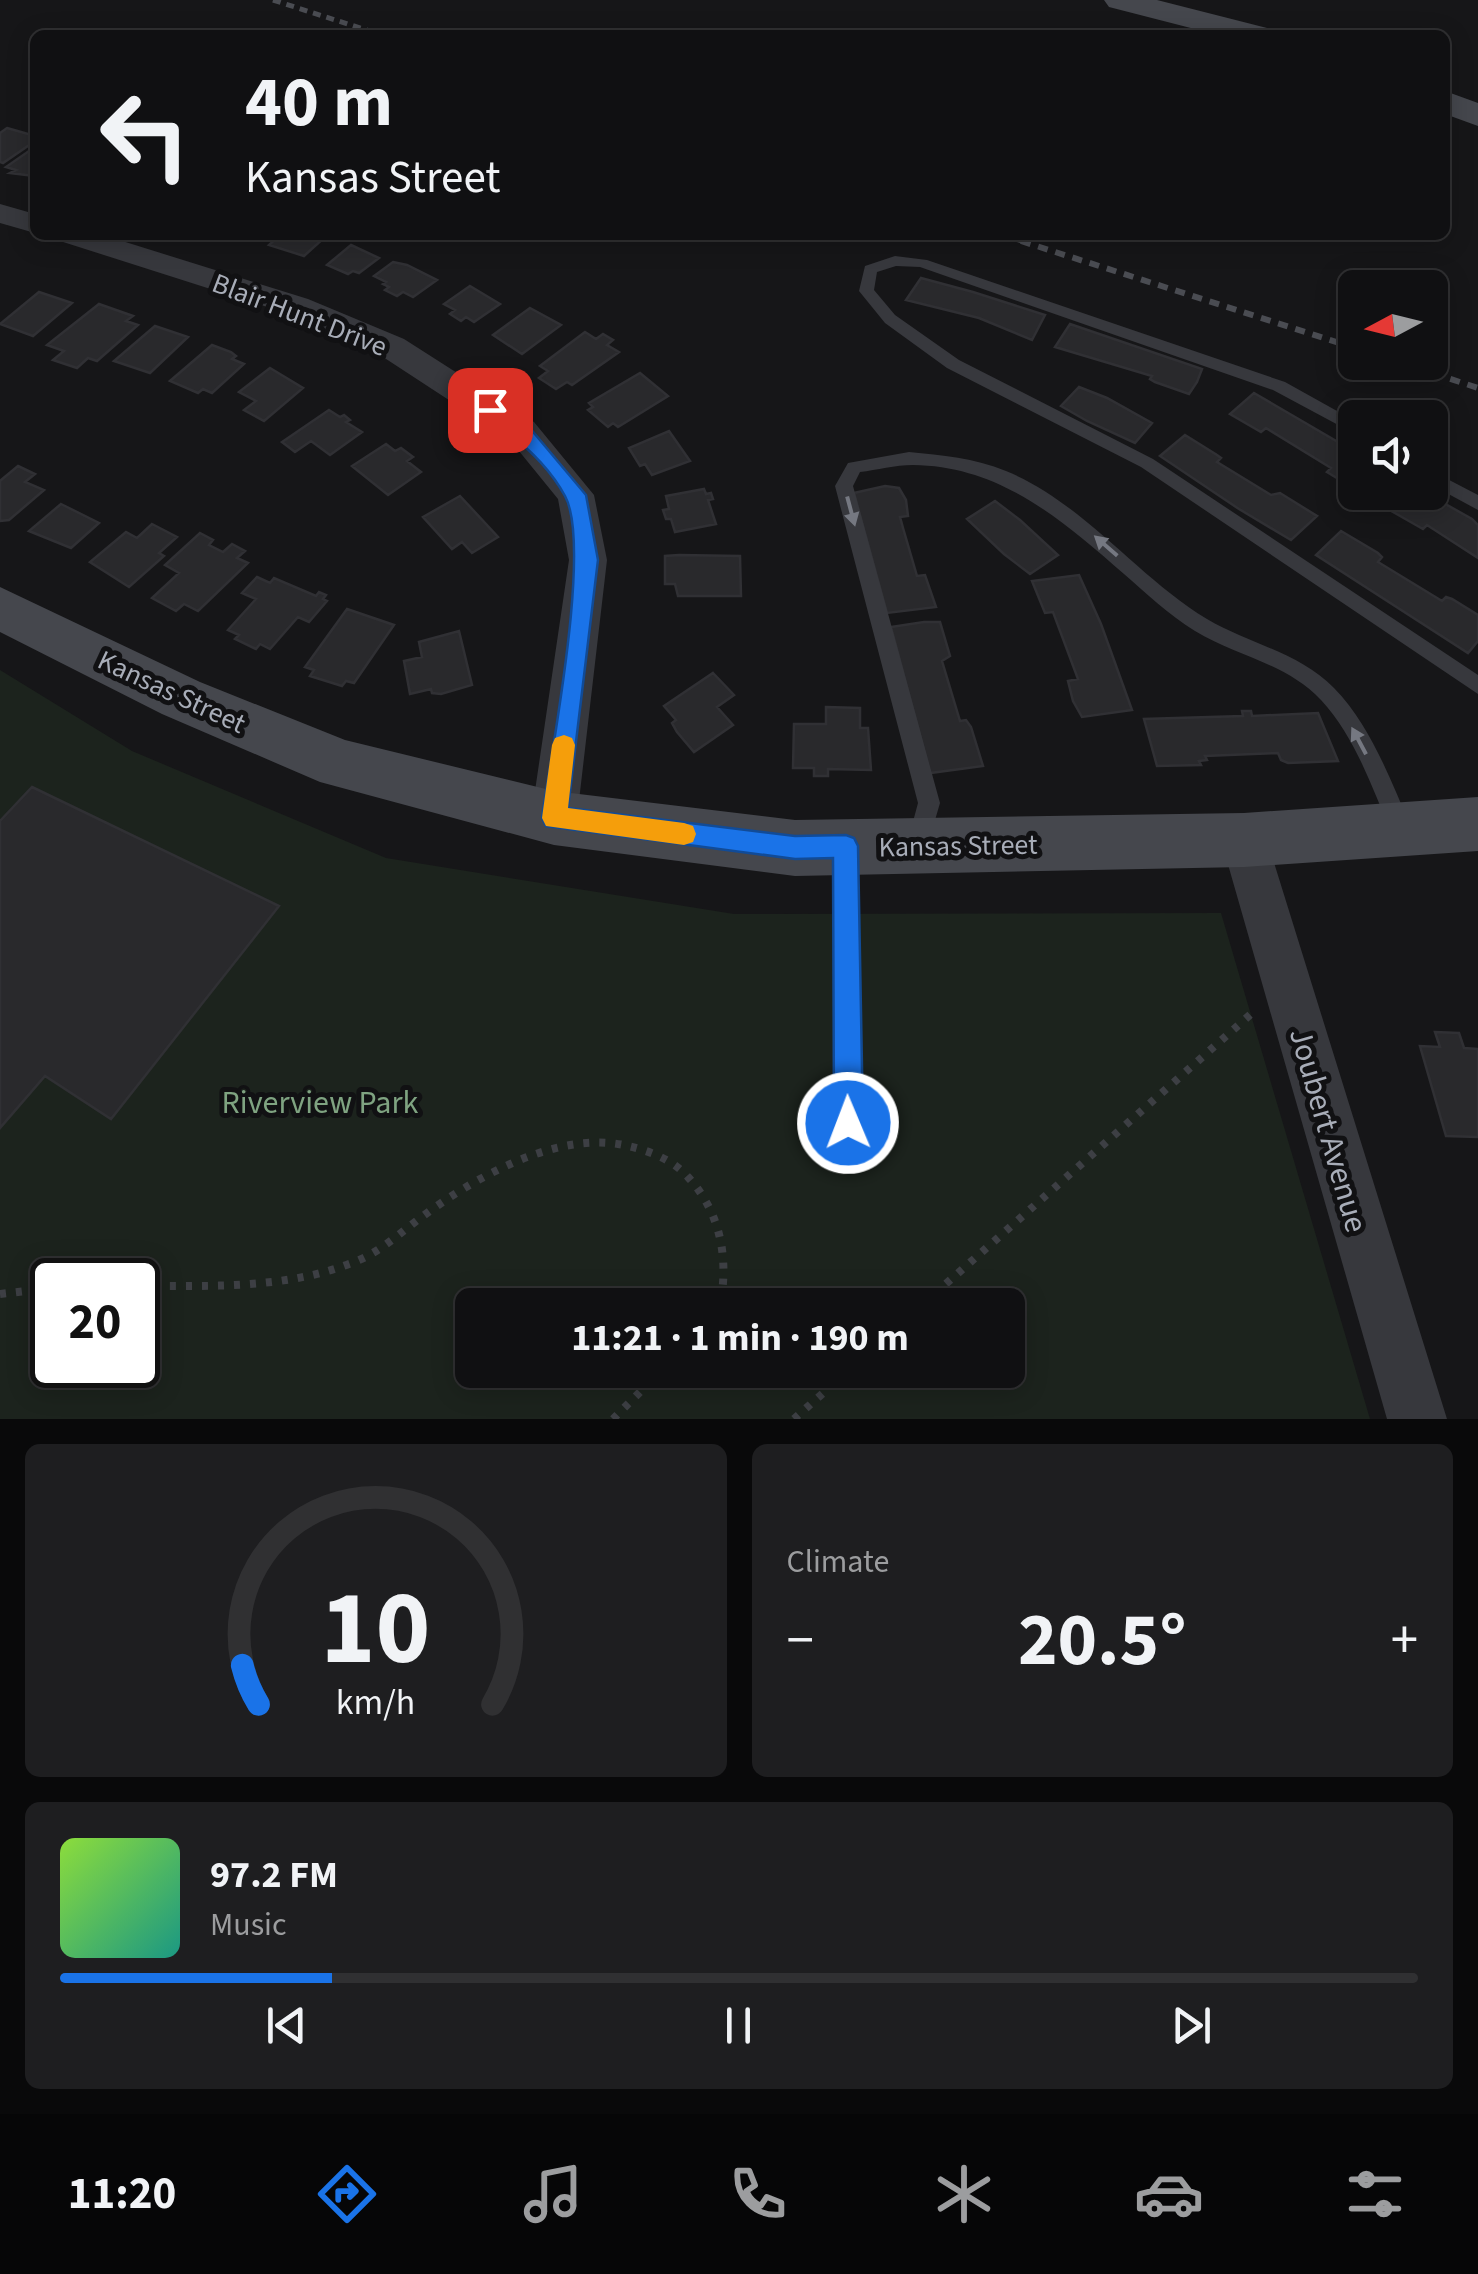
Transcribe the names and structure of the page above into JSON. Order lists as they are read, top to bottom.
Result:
{
  "streets": {
    "street": ["Blair Hunt Drive", "Kansas Street", "Joubert Avenue"]
  },
  "crossings": [
    ["Blair Hunt Drive", "Kansas Street"],
    ["Kansas Street", "Joubert Avenue"]
  ],
  "parks": ["Riverview Park"],
  "north": "left",
  "page": {
    "turn": ["40 m", "Kansas Street"],
    "limit": "20",
    "trip": "11:21 · 1 min · 190 m",
    "tile": "Climate",
    "heat": ["−", "20.5°", "+"],
    "song": ["97.2 FM", "Music"],
    "tabs": "11:20",
    "gauge": ["10", "km/h"]
  }
}
